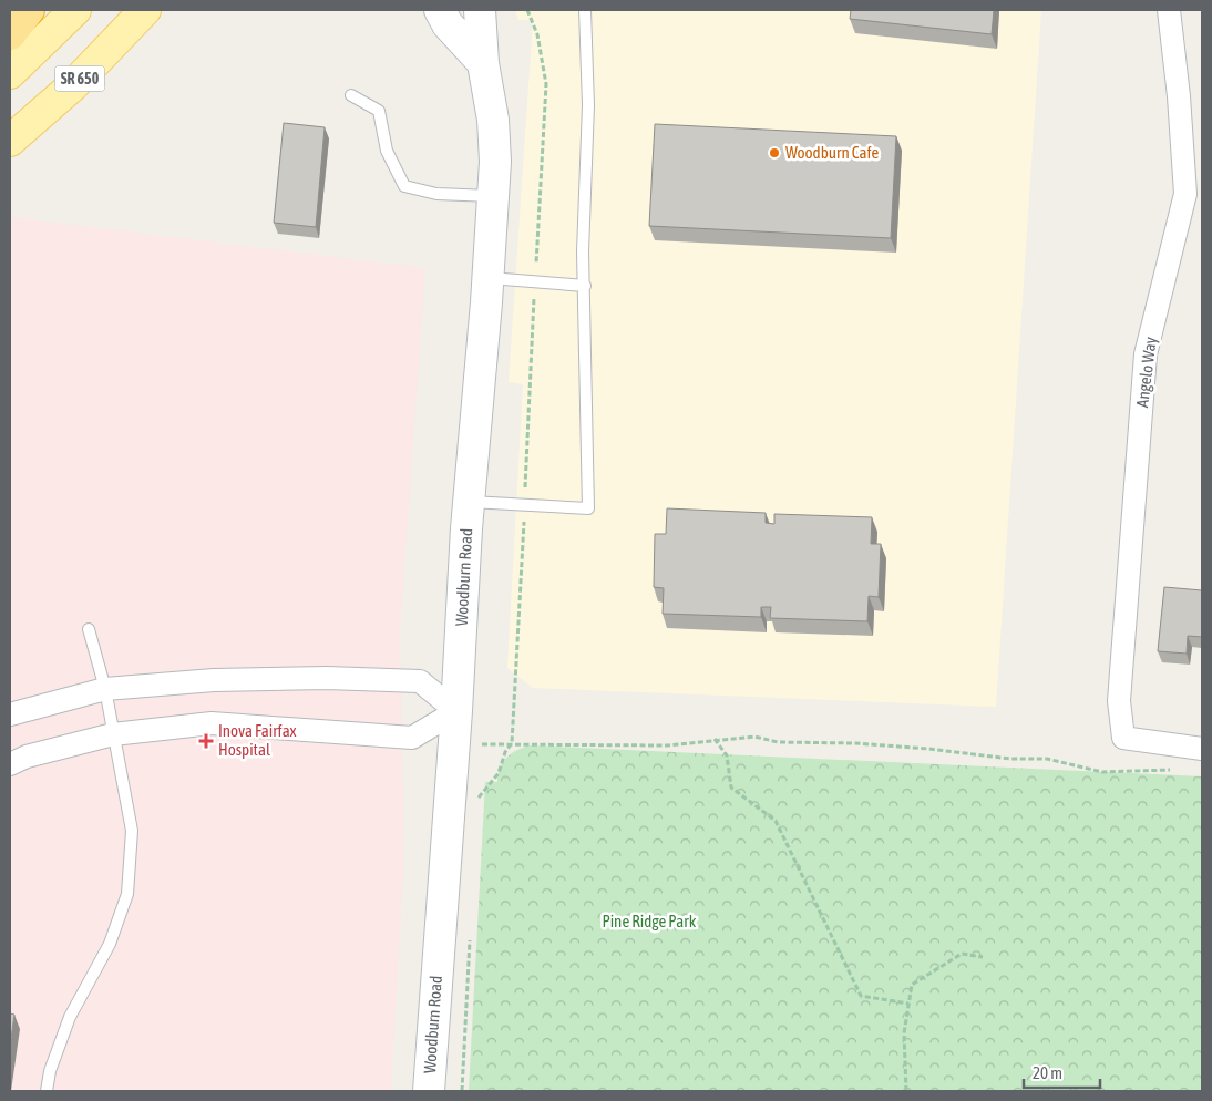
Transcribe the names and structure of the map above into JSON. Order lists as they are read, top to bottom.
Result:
{
  "streets": {
    "main road": ["SR 650"],
    "street": ["Angelo Way", "Woodburn Road"]
  },
  "parks": ["Pine Ridge Park"],
  "places": {
    "other": ["Woodburn Cafe"],
    "health": ["Inova Fairfax Hospital"]
  },
  "scale_bar": "20 m"
}
